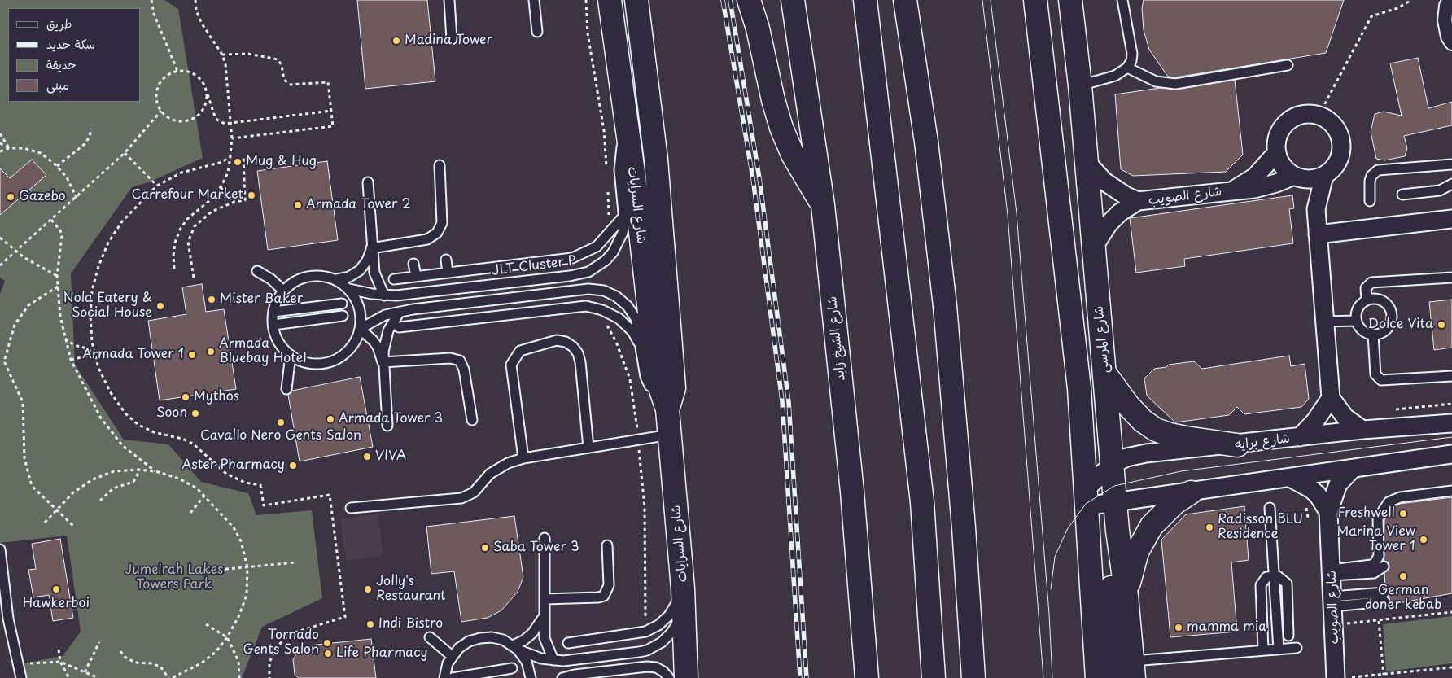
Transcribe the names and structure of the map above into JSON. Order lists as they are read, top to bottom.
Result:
{
  "streets": {
    "main road": ["شارع السرايات", "شارع الشيخ زايد", "شارع المرسى"],
    "street": ["شارع الصويب", "شارع برايه"],
    "lane": ["JLT Cluster P"]
  },
  "crossings": [
    ["شارع الصويب", "شارع المرسى"],
    ["شارع السرايات", "JLT Cluster P"],
    ["شارع المرسى", "شارع برايه"]
  ],
  "parks": ["Jumeirah Lakes Towers Park"],
  "places": [
    "Madina Tower",
    "Mug & Hug",
    "Carrefour Market",
    "Gazebo",
    "Armada Tower 2",
    "Mister Baker",
    "Nola Eatery & Social House",
    "Dolce Vita",
    "Armada Bluebay Hotel",
    "Armada Tower 1",
    "Mythos",
    "Soon",
    "Armada Tower 3",
    "Cavallo Nero Gents Salon",
    "VIVA",
    "Aster Pharmacy",
    "Freshwell",
    "Radisson BLU Residence",
    "Marina View Tower 1",
    "Saba Tower 3",
    "German doner kebab",
    "Hawkerboi",
    "Jolly's Restaurant",
    "Indi Bistro",
    "mamma mia",
    "Tornado Gents Salon",
    "Life Pharmacy"
  ],
  "legend": [
    "طريق",
    "سكة حديد",
    "حديقة",
    "مبنى"
  ]
}
